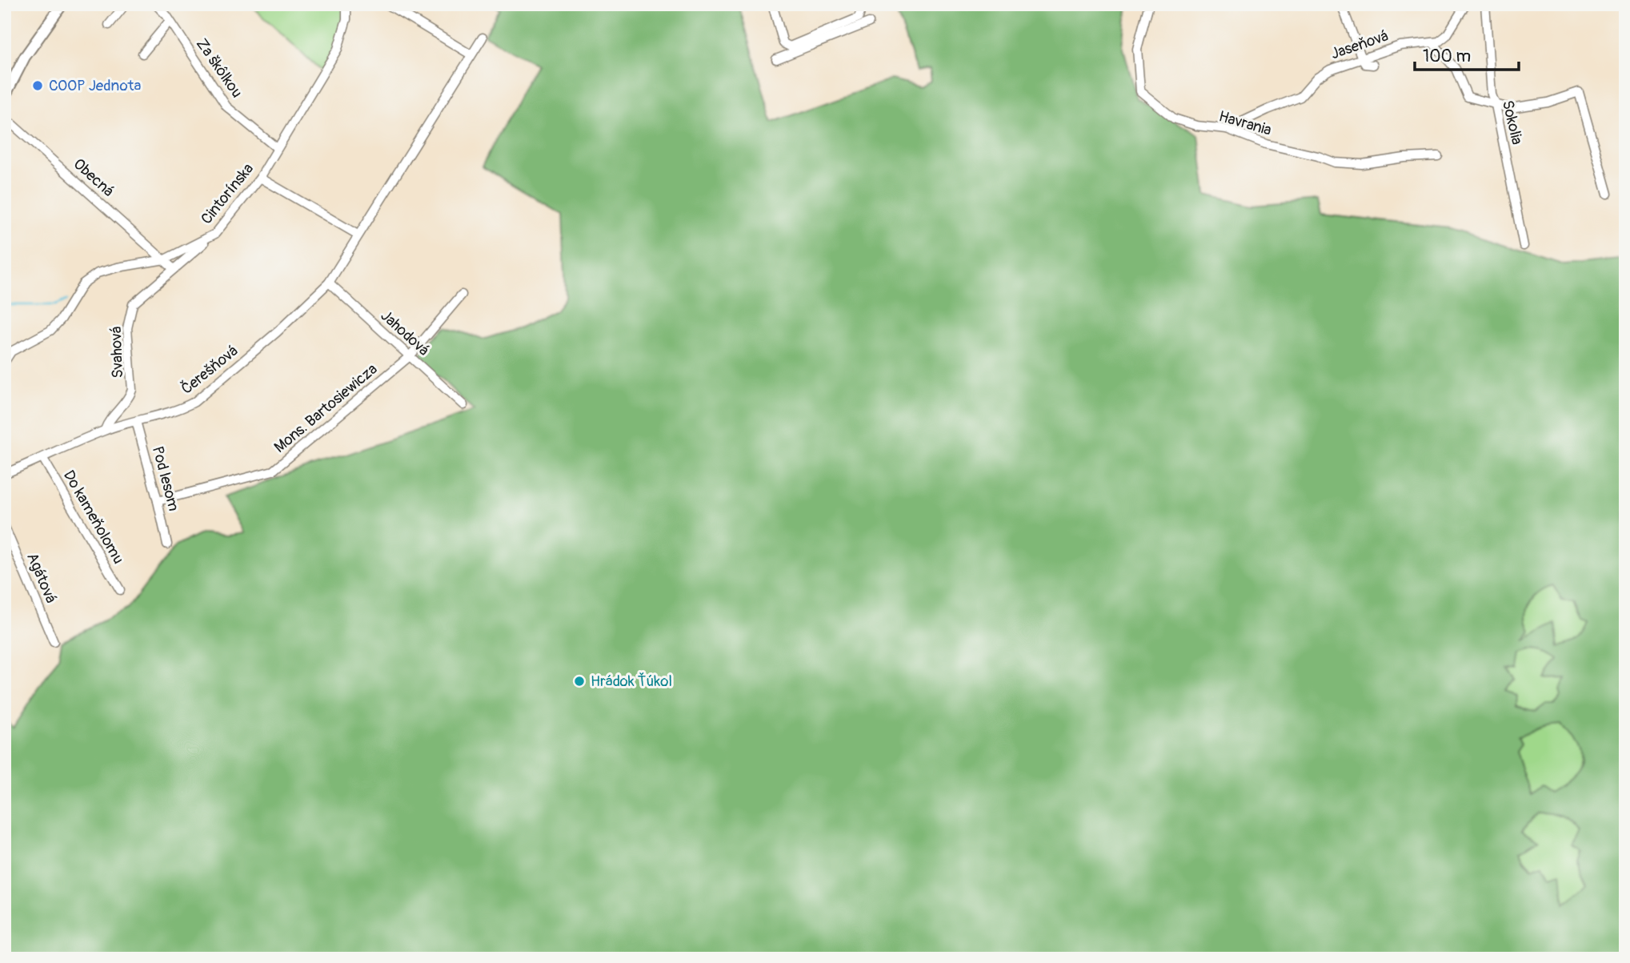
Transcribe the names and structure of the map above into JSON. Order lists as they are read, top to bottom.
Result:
{
  "streets": {
    "street": [
      "Jaseňová",
      "Za škôlkou",
      "Sokolia",
      "Havrania",
      "Obecná",
      "Cintorínska",
      "Jahodová",
      "Svahová",
      "Čerešňová",
      "Mons. Bartosiewicza",
      "Pod lesom",
      "Do kameňolomu",
      "Agátová"
    ]
  },
  "crossings": [
    ["Jaseňová", "Havrania"],
    ["Za škôlkou", "Cintorínska"],
    ["Obecná", "Cintorínska"],
    ["Obecná", "Svahová"],
    ["Cintorínska", "Svahová"],
    ["Jahodová", "Čerešňová"],
    ["Jahodová", "Mons. Bartosiewicza"],
    ["Svahová", "Čerešňová"],
    ["Čerešňová", "Pod lesom"],
    ["Čerešňová", "Do kameňolomu"],
    ["Mons. Bartosiewicza", "Pod lesom"]
  ],
  "places": ["COOP Jednota", "Hrádok Ťúkol"],
  "scale_bar": "100 m"
}
